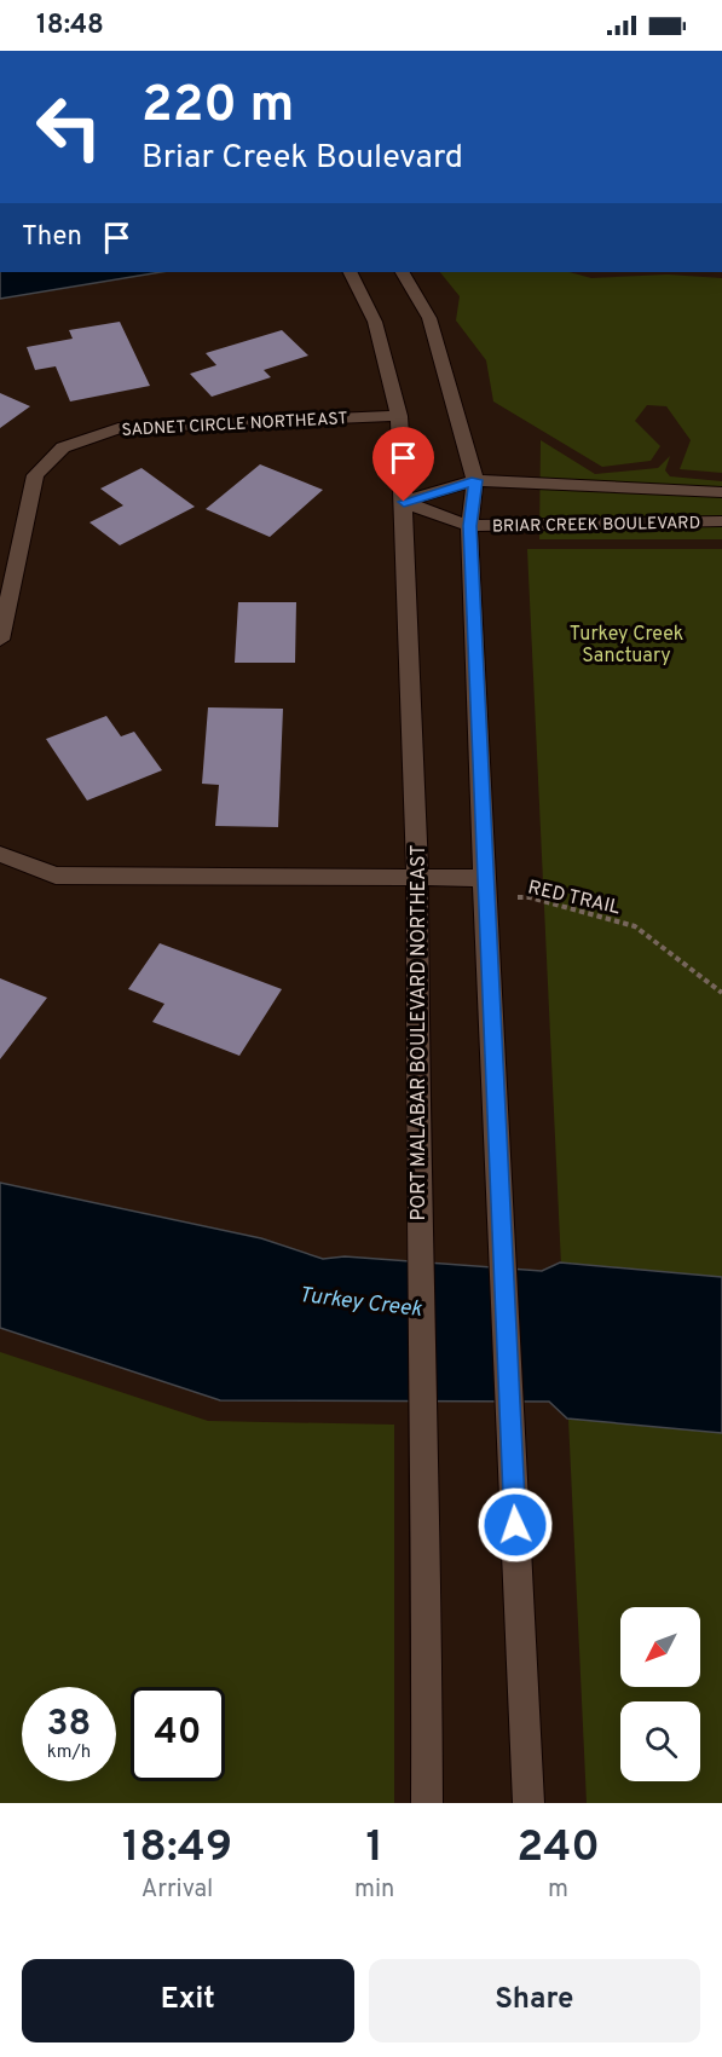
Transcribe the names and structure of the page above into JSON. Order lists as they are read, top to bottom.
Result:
{
  "streets": {
    "street": ["SADNET CIRCLE NORTHEAST", "BRIAR CREEK BOULEVARD", "PORT MALABAR BOULEVARD NORTHEAST"],
    "path": ["RED TRAIL"]
  },
  "crossings": [
    ["SADNET CIRCLE NORTHEAST", "PORT MALABAR BOULEVARD NORTHEAST"],
    ["BRIAR CREEK BOULEVARD", "PORT MALABAR BOULEVARD NORTHEAST"]
  ],
  "water": ["Turkey Creek"],
  "parks": ["Turkey Creek Sanctuary"],
  "north": "bottom left",
  "page": {
    "status": "18:48",
    "turn": ["220 m", "Briar Creek Boulevard"],
    "then": "Then",
    "speed": "38 km/h",
    "limit": "40",
    "eta": [
      "18:49",
      "Arrival",
      "1",
      "min",
      "240",
      "m"
    ],
    "buttons": ["Exit", "Share"]
  }
}
